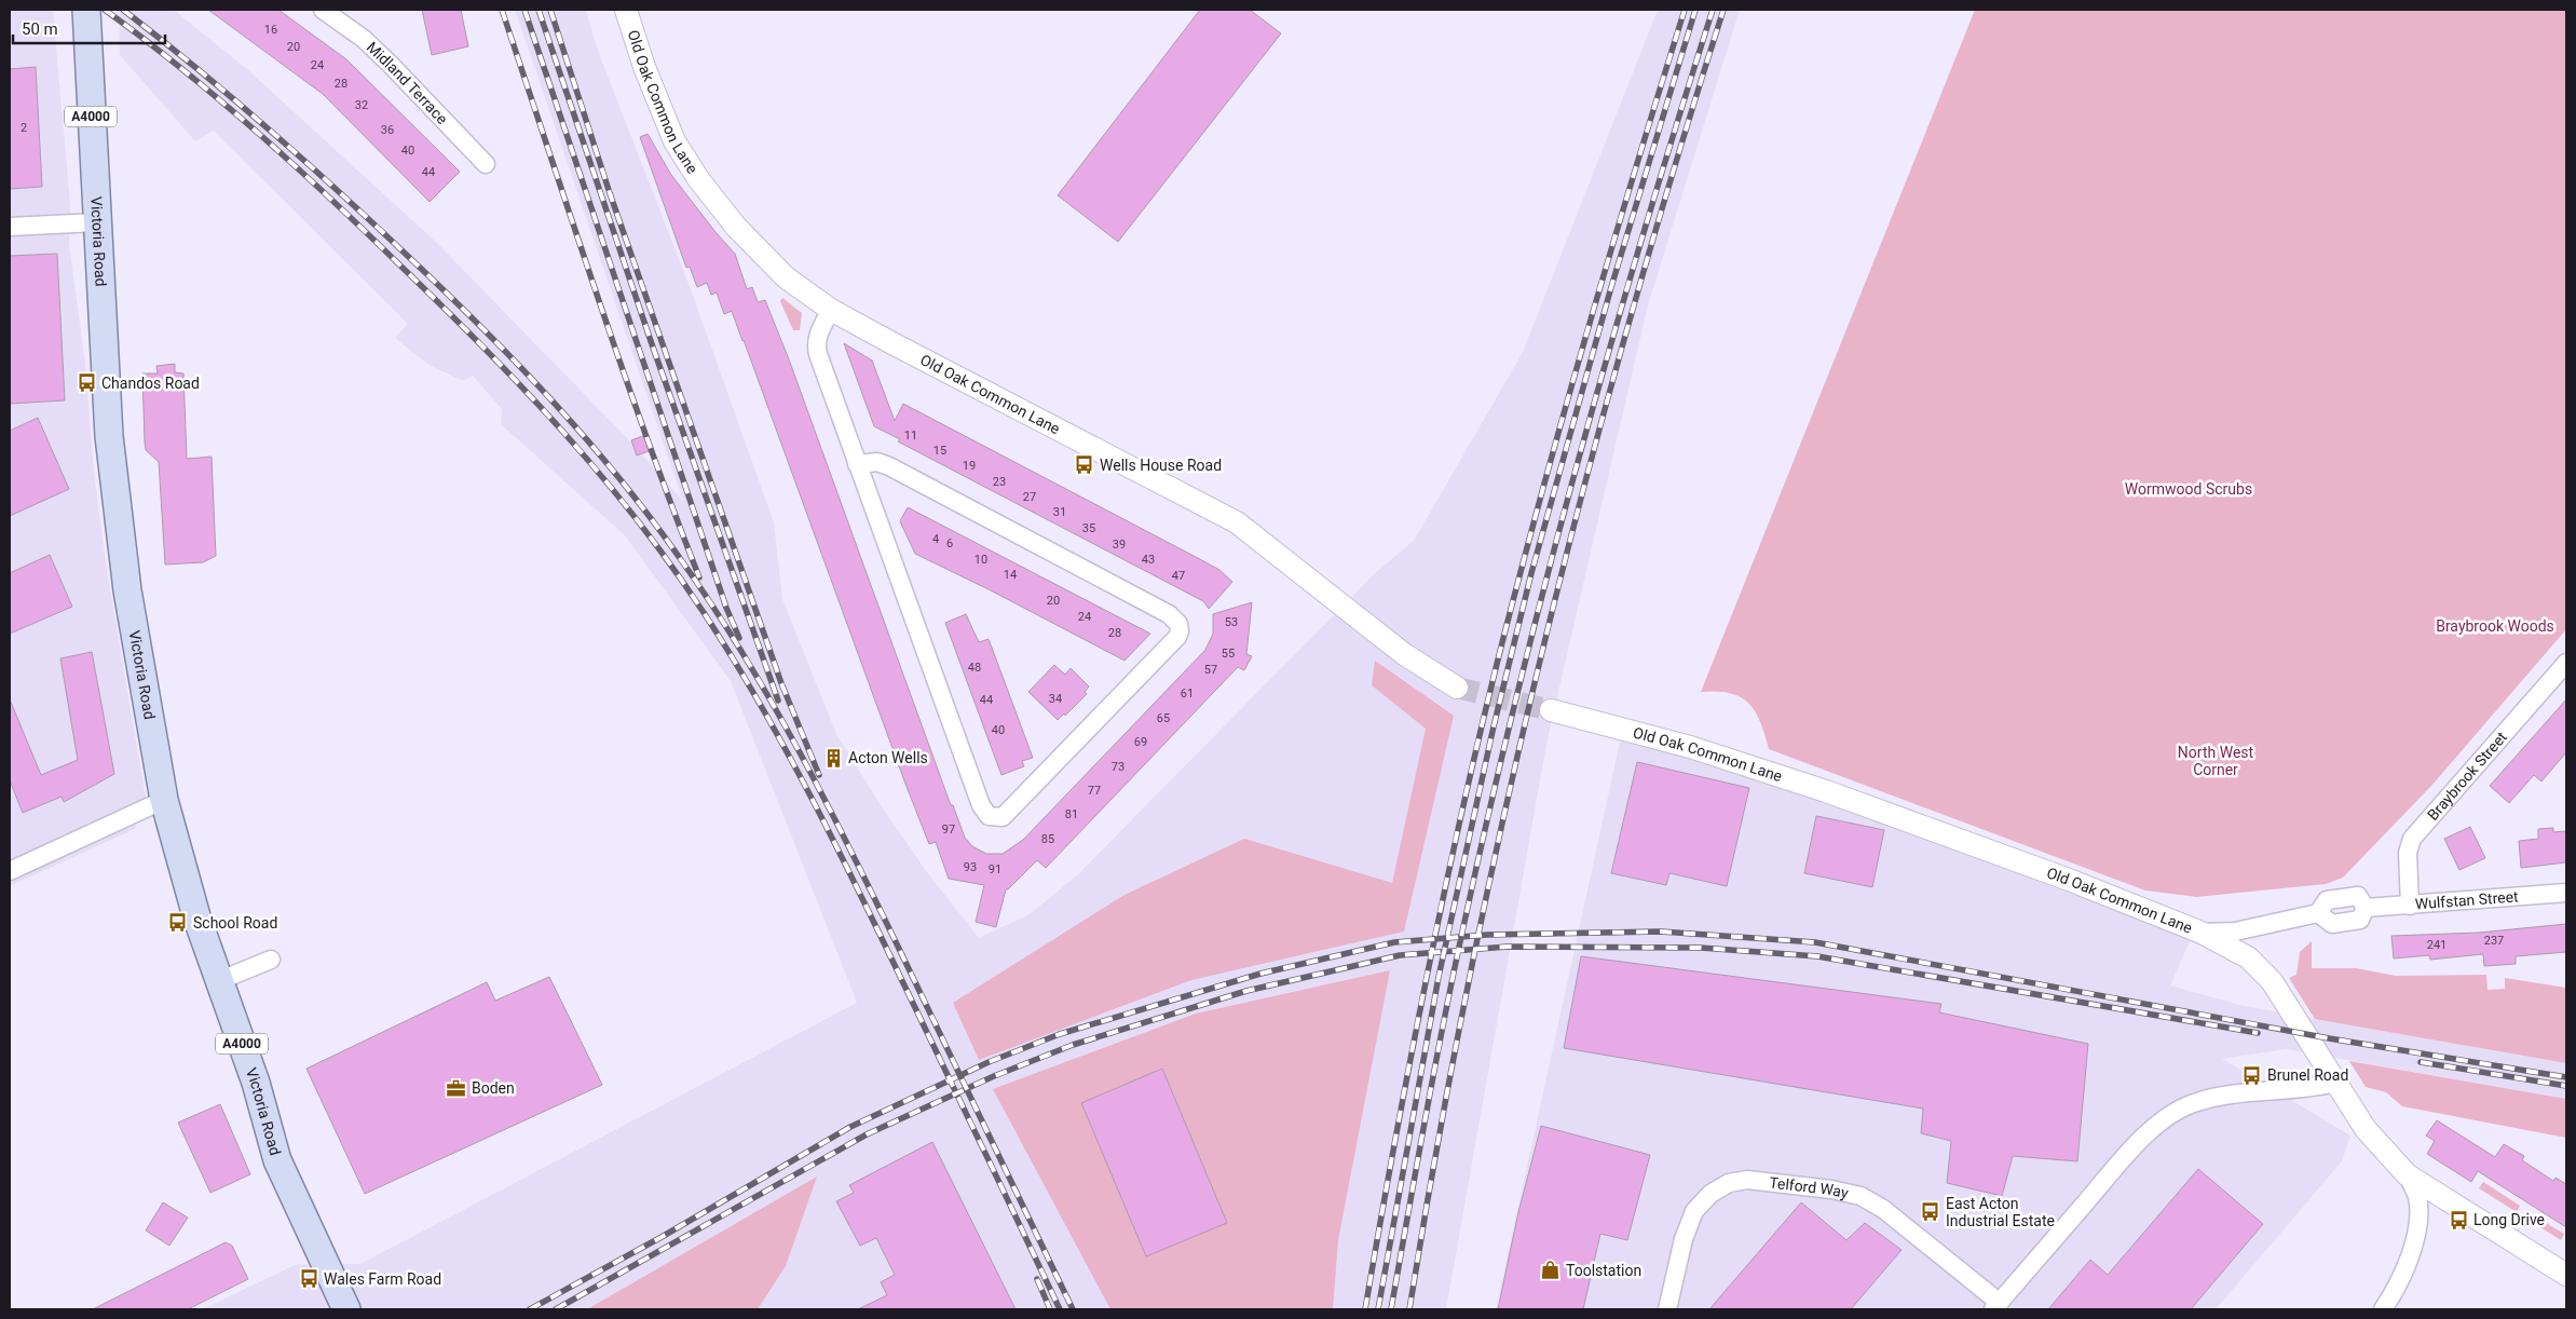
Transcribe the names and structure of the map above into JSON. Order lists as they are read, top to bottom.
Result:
{
  "streets": {
    "main road": ["A4000", "Victoria Road"],
    "street": [
      "Midland Terrace",
      "Old Oak Common Lane",
      "Braybrook Street",
      "Wulfstan Street",
      "Telford Way"
    ]
  },
  "crossings": [
    ["Braybrook Street", "Wulfstan Street"]
  ],
  "parks": ["Wormwood Scrubs", "Braybrook Woods", "North West Corner"],
  "places": {
    "bus stop": [
      "Chandos Road",
      "Wells House Road",
      "School Road",
      "Brunel Road",
      "East Acton Industrial Estate",
      "Long Drive",
      "Wales Farm Road"
    ],
    "building": ["Acton Wells"],
    "office": ["Boden"],
    "shop": ["Toolstation"]
  },
  "house_numbers": [
    "16",
    "20",
    "24",
    "28",
    "32",
    "2",
    "36",
    "40",
    "44",
    "11",
    "15",
    "19",
    "23",
    "27",
    "31",
    "35",
    "4",
    "6",
    "39",
    "10",
    "43",
    "14",
    "47",
    "20",
    "24",
    "53",
    "28",
    "55",
    "48",
    "57",
    "61",
    "34",
    "44",
    "65",
    "40",
    "69",
    "73",
    "77",
    "81",
    "97",
    "85",
    "93",
    "91",
    "237",
    "241"
  ],
  "scale_bar": "50 m"
}
